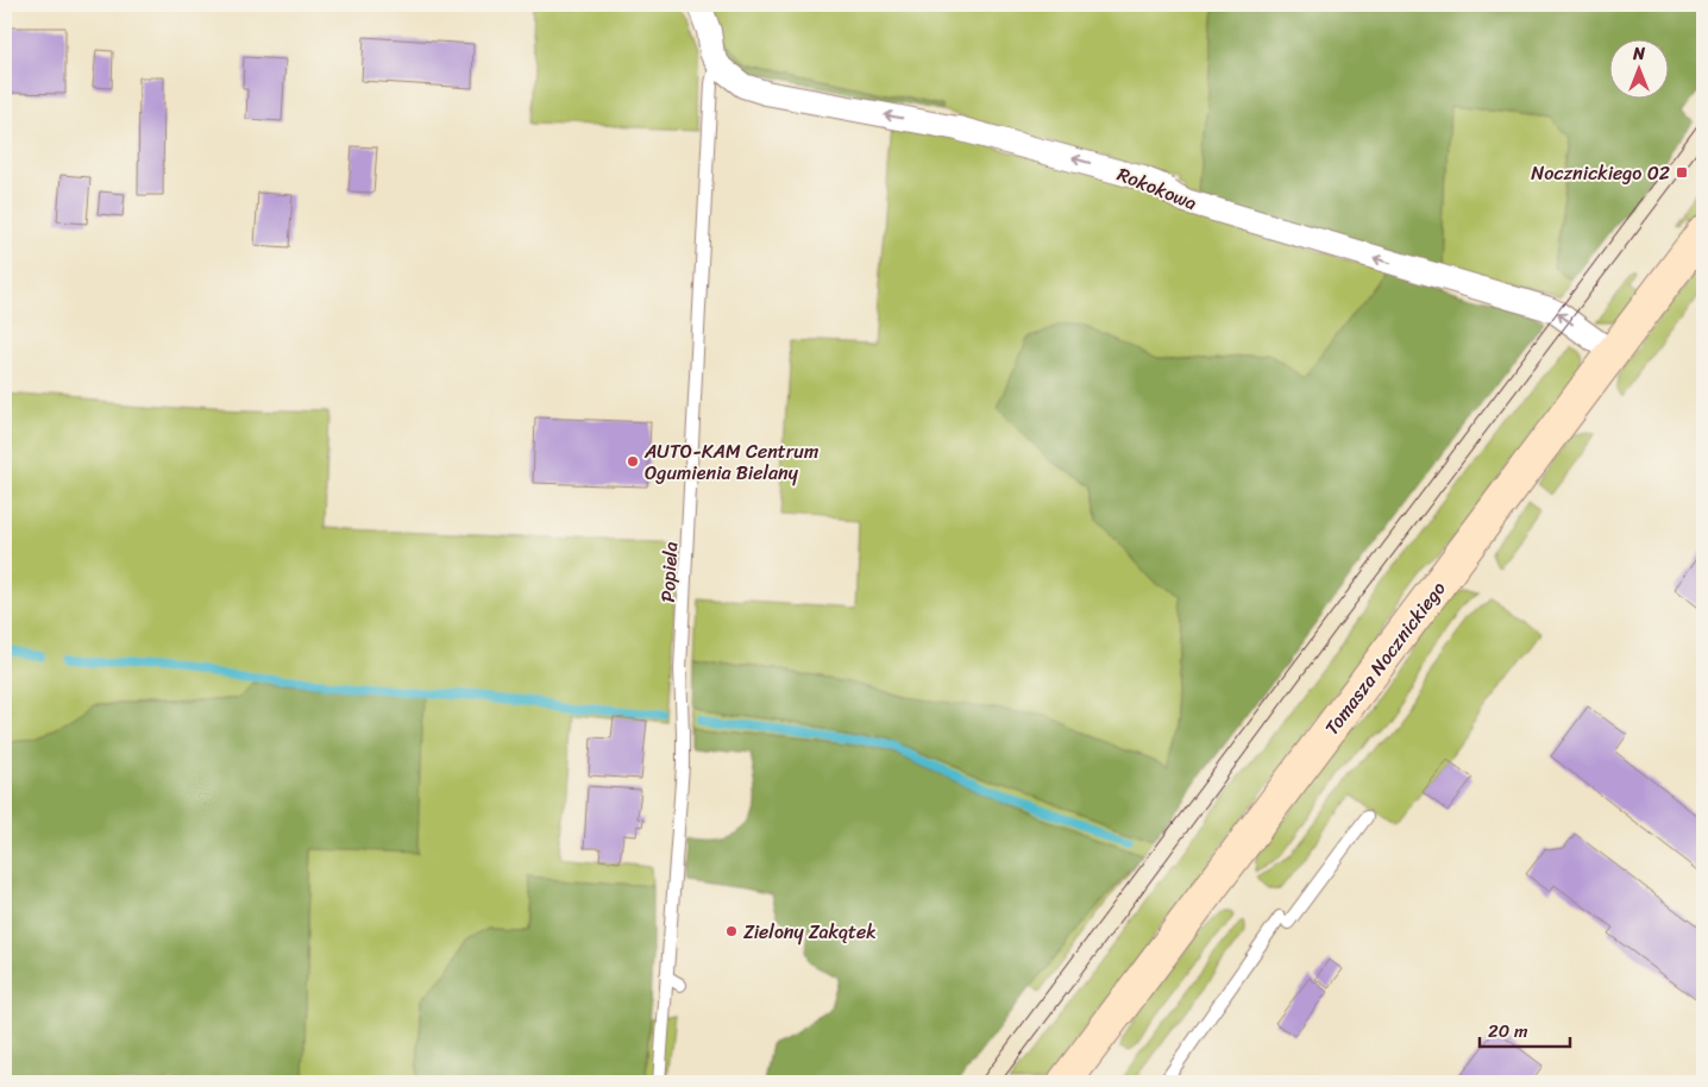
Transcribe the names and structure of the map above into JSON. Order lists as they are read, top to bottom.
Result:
{
  "streets": {
    "street": ["Rokokowa", "Tomasza Nocznickiego"],
    "lane": ["Popiela"]
  },
  "crossings": [
    ["Rokokowa", "Popiela"],
    ["Rokokowa", "Tomasza Nocznickiego"]
  ],
  "one_way": ["Rokokowa"],
  "places": {
    "transit": ["Nocznickiego 02"],
    "other": ["AUTO-KAM Centrum Ogumienia Bielany", "Zielony Zakątek"]
  },
  "scale_bar": "20 m",
  "north": "top"
}
